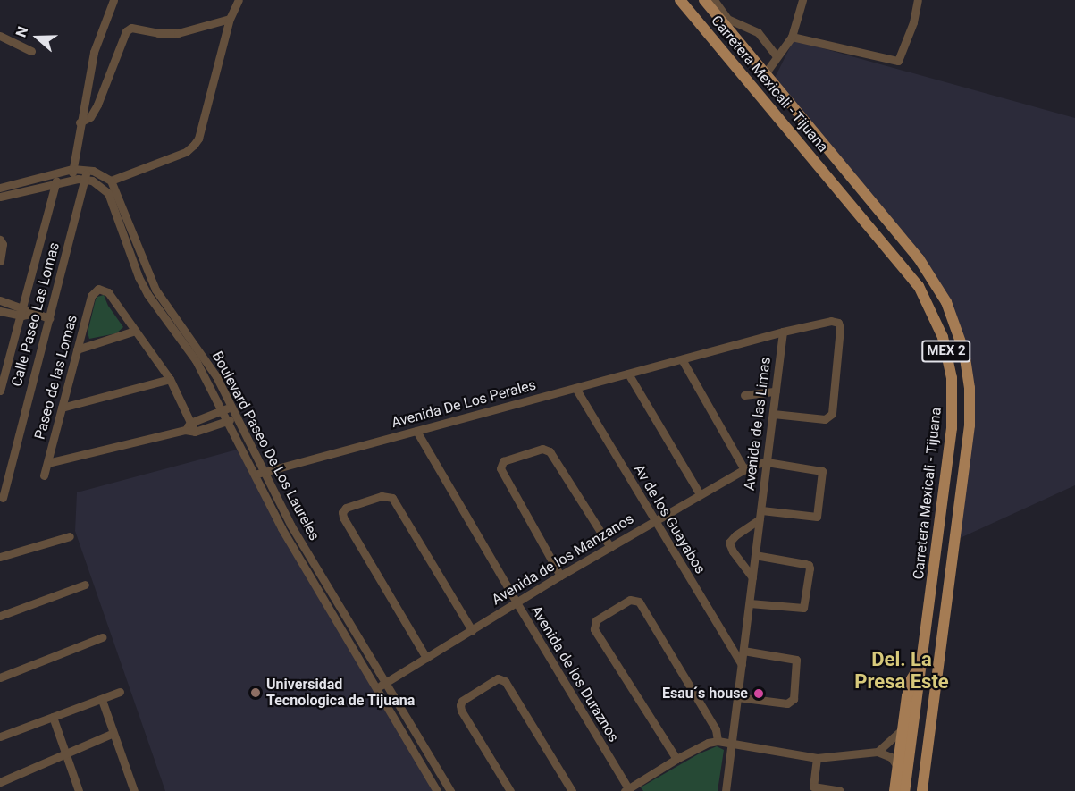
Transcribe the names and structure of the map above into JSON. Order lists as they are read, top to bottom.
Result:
{
  "streets": {
    "main road": ["Carretera Mexicali - Tijuana", "MEX 2"],
    "street": [
      "Calle Paseo Las Lomas",
      "Paseo de las Lomas",
      "Avenida De Los Perales",
      "Avenida de las Limas",
      "Boulevard Paseo De Los Laureles",
      "Av de los Guayabos",
      "Avenida de los Manzanos",
      "Avenida de los Duraznos"
    ]
  },
  "crossings": [
    ["Calle Paseo Las Lomas", "Boulevard Paseo De Los Laureles"],
    ["Avenida De Los Perales", "Avenida de las Limas"],
    ["Avenida De Los Perales", "Boulevard Paseo De Los Laureles"],
    ["Avenida De Los Perales", "Av de los Guayabos"],
    ["Avenida De Los Perales", "Avenida de los Duraznos"],
    ["Avenida de las Limas", "Av de los Guayabos"],
    ["Avenida de las Limas", "Avenida de los Manzanos"],
    ["Boulevard Paseo De Los Laureles", "Avenida de los Manzanos"],
    ["Av de los Guayabos", "Avenida de los Manzanos"],
    ["Avenida de los Manzanos", "Avenida de los Duraznos"]
  ],
  "districts": ["Del. La Presa Este"],
  "places": ["Universidad Tecnologica de Tijuana", "Esau´s house"],
  "north": "left"
}
